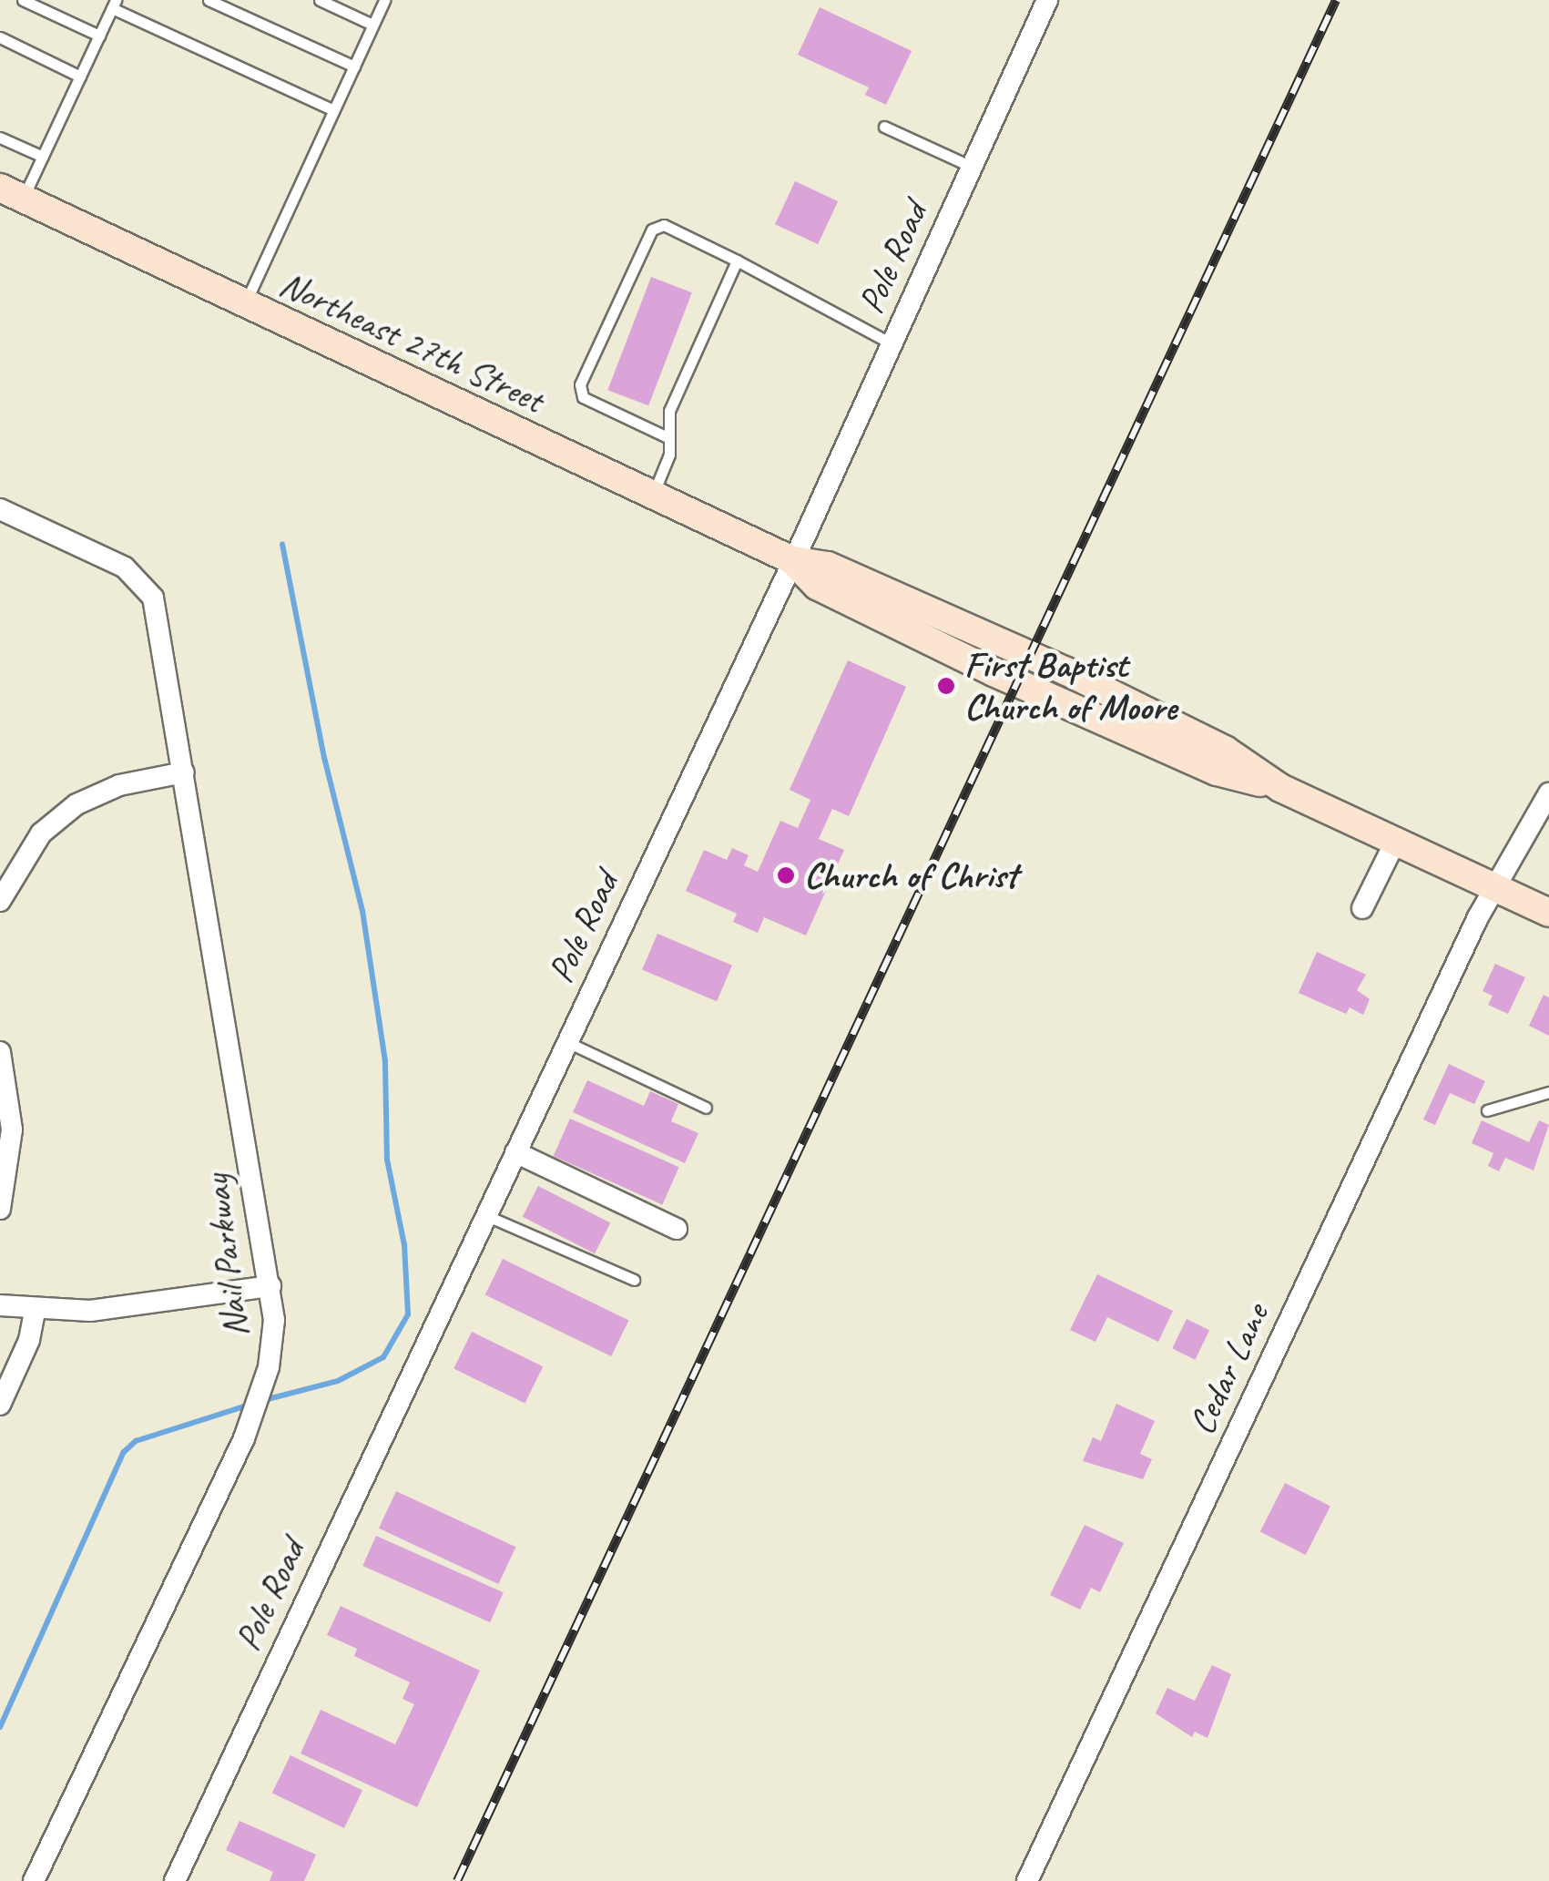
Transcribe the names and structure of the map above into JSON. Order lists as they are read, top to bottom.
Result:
{
  "streets": {
    "main road": ["Northeast 27th Street"],
    "street": ["Pole Road", "Nail Parkway", "Cedar Lane"]
  },
  "crossings": [
    ["Pole Road", "Northeast 27th Street"],
    ["Northeast 27th Street", "Cedar Lane"]
  ],
  "places": ["First Baptist Church of Moore", "Church of Christ"]
}
